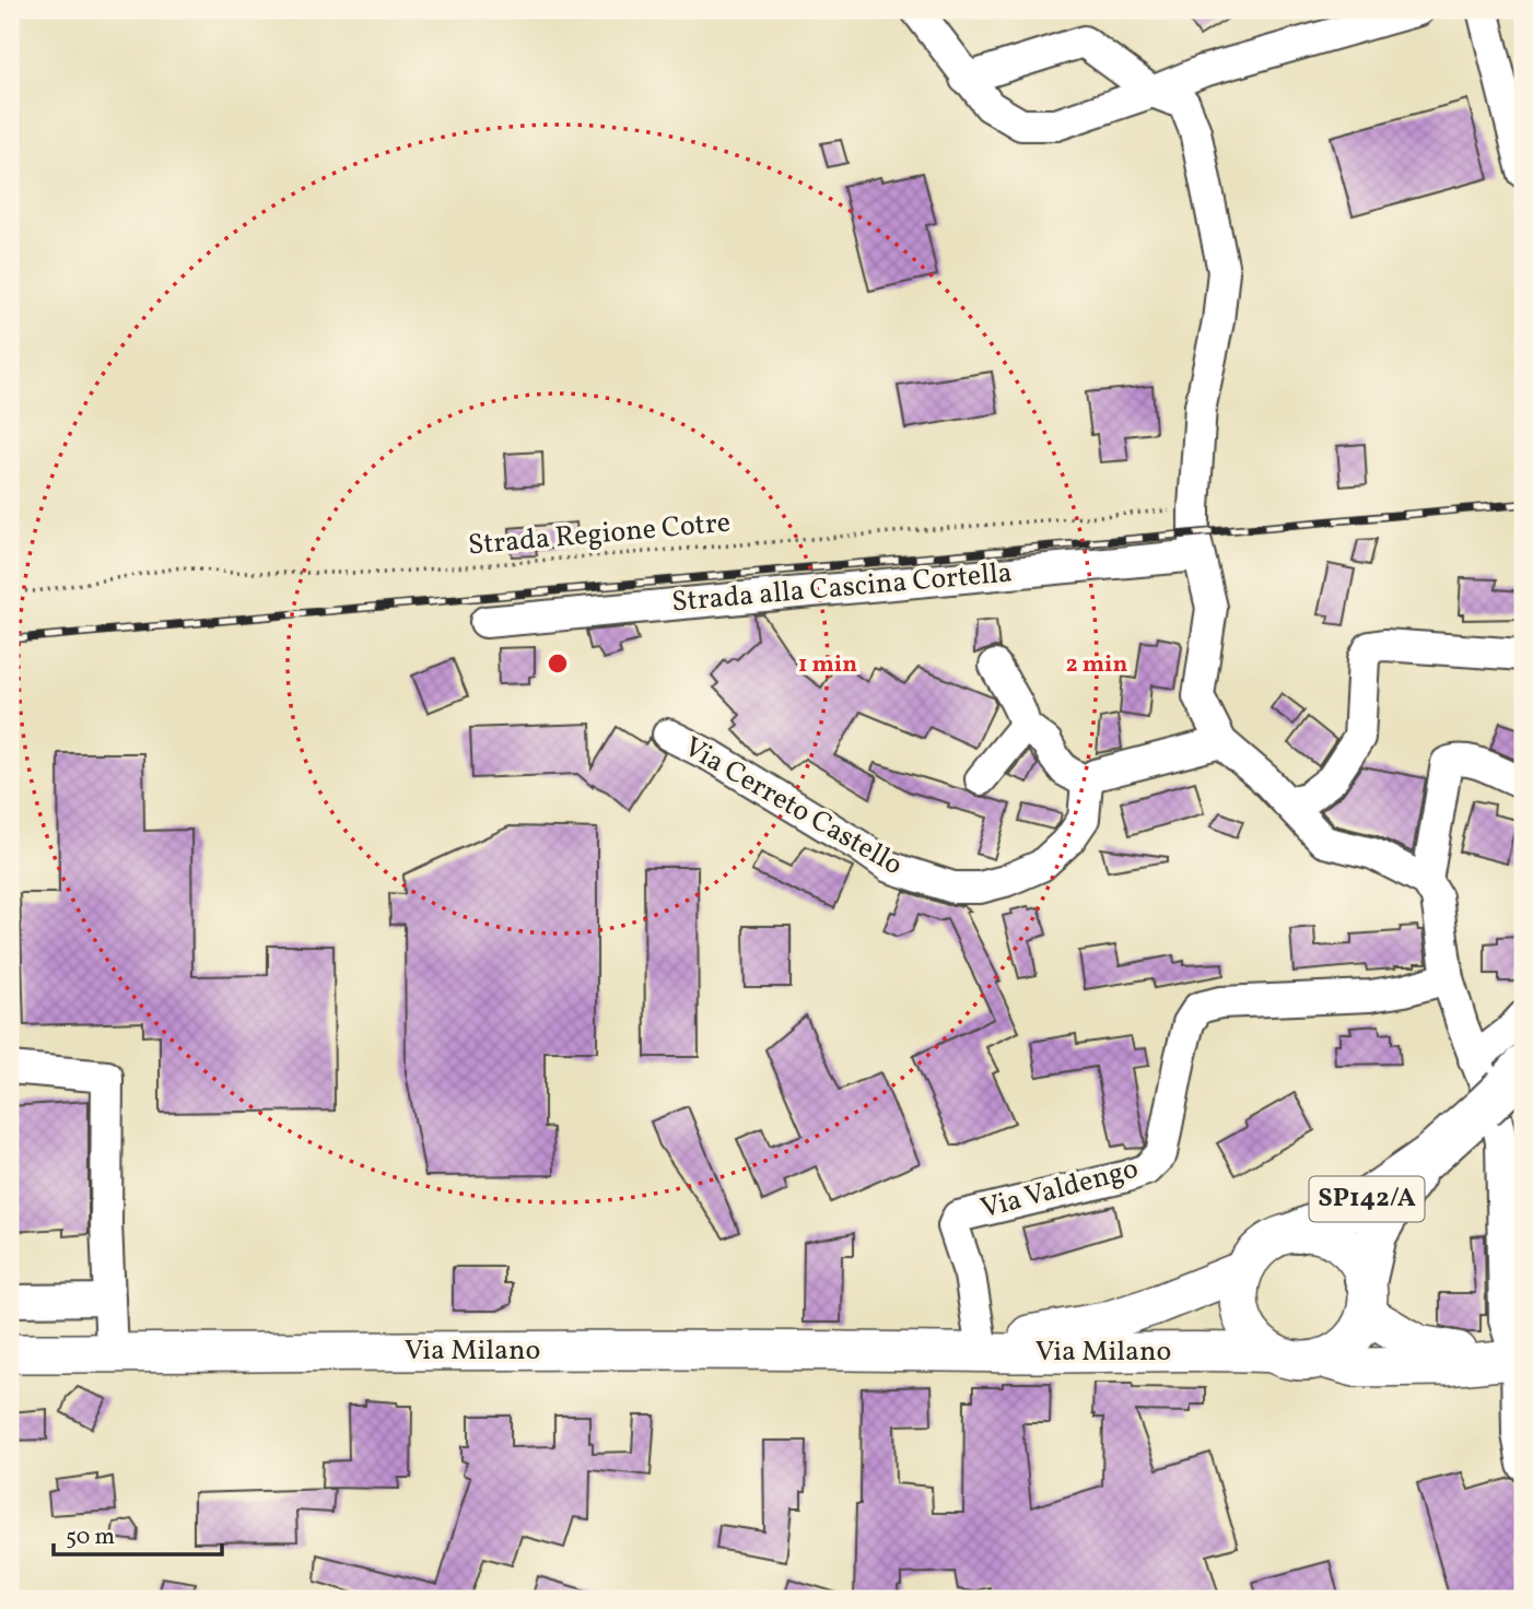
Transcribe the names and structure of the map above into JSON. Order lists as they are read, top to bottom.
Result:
{
  "streets": {
    "highway": ["SP142/A"],
    "main road": ["Via Milano"],
    "street": ["Strada alla Cascina Cortella", "Via Cerreto Castello", "Via Valdengo"],
    "path": ["Strada Regione Cotre"]
  },
  "crossings": [
    ["Via Valdengo", "Via Milano"],
    ["SP142/A", "Via Milano"]
  ],
  "scale_bar": "50 m",
  "rings": ["1 min", "2 min"]
}
